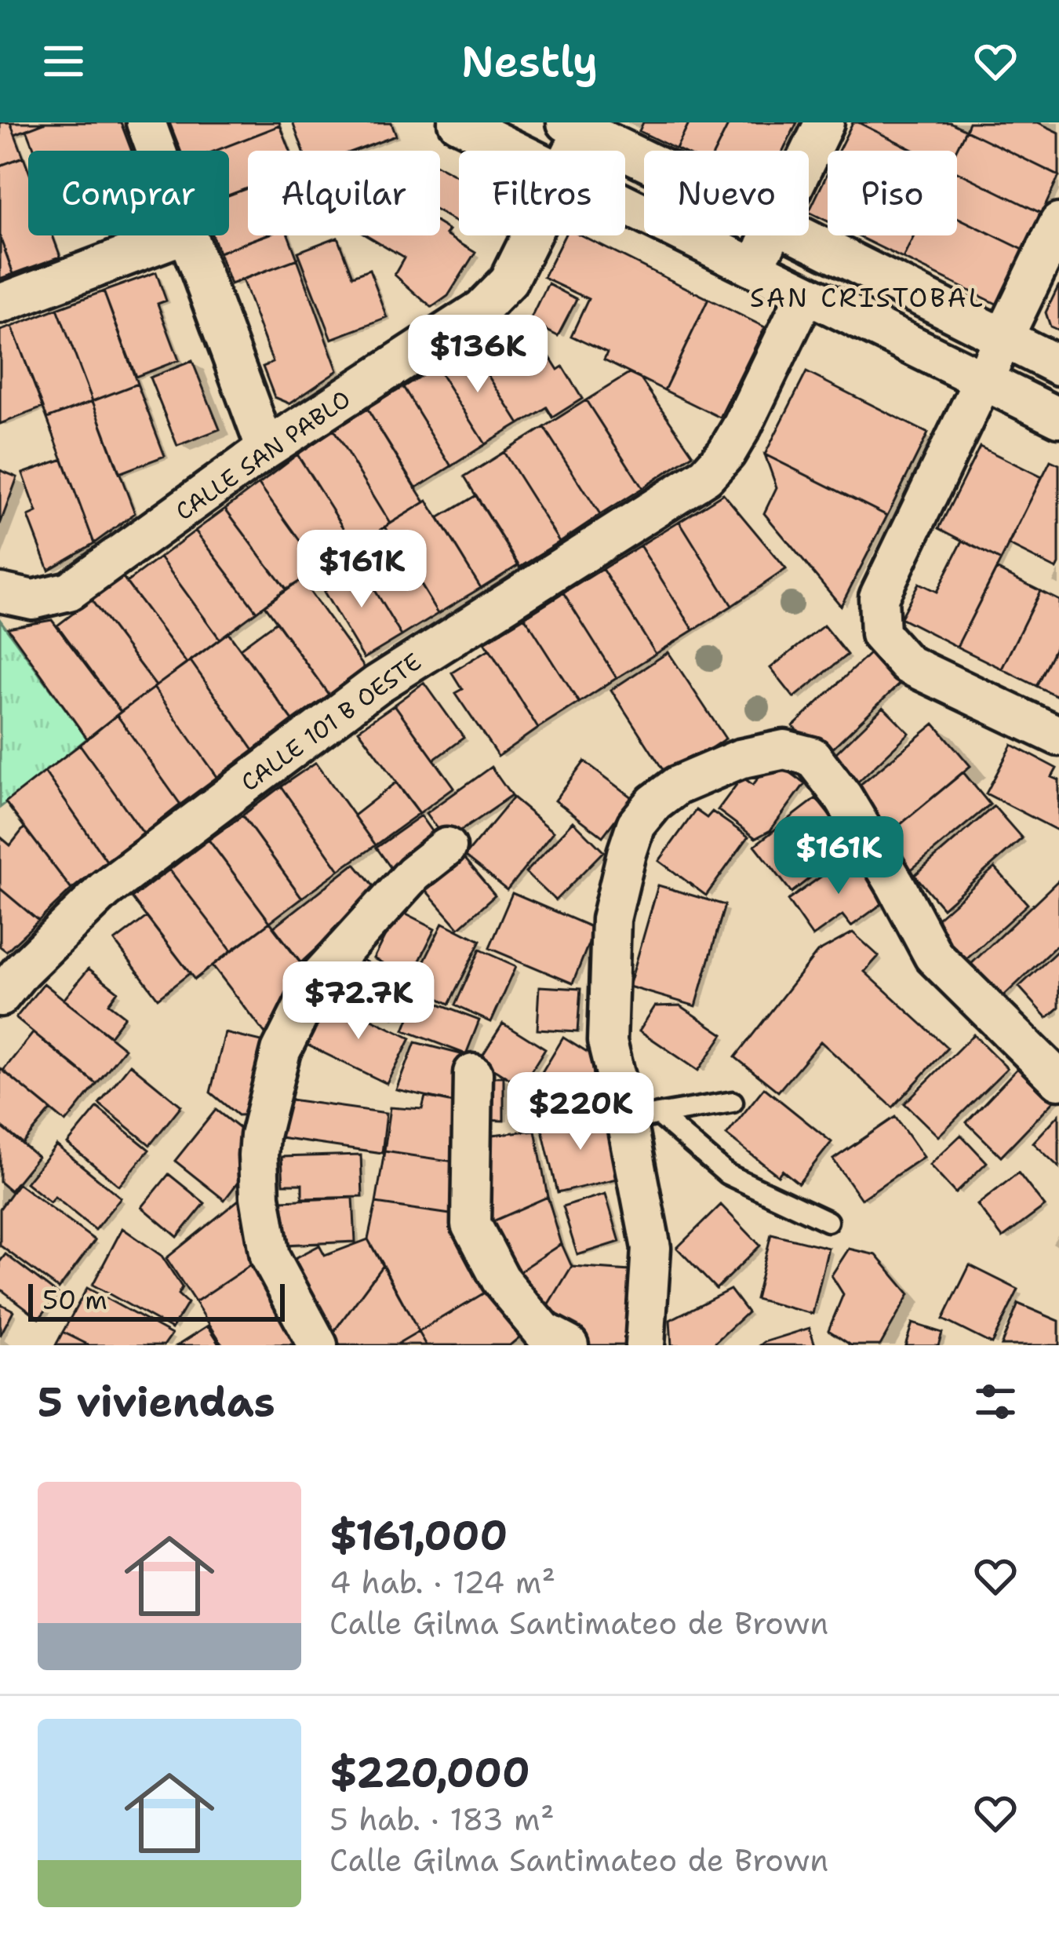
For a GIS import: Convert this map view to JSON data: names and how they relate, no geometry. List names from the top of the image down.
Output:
{
  "streets": {
    "street": ["CALLE SAN PABLO", "CALLE 101 B OESTE"]
  },
  "districts": ["SAN CRISTOBAL"],
  "scale_bar": "50 m",
  "page": {
    "header": "Nestly",
    "chip": [
      "Comprar",
      "Alquilar",
      "Filtros",
      "Nuevo",
      "Piso"
    ],
    "price": [
      "$136K",
      "$161K",
      "$161K",
      "$72.7K",
      "$220K"
    ],
    "scale": "50 m",
    "heading": "5 viviendas",
    "list": [
      {
        "name": "$161,000",
        "note": "4 hab. · 124 m² · Calle Gilma Santimateo de Brown"
      },
      {
        "name": "$220,000",
        "note": "5 hab. · 183 m² · Calle Gilma Santimateo de Brown"
      }
    ]
  }
}
